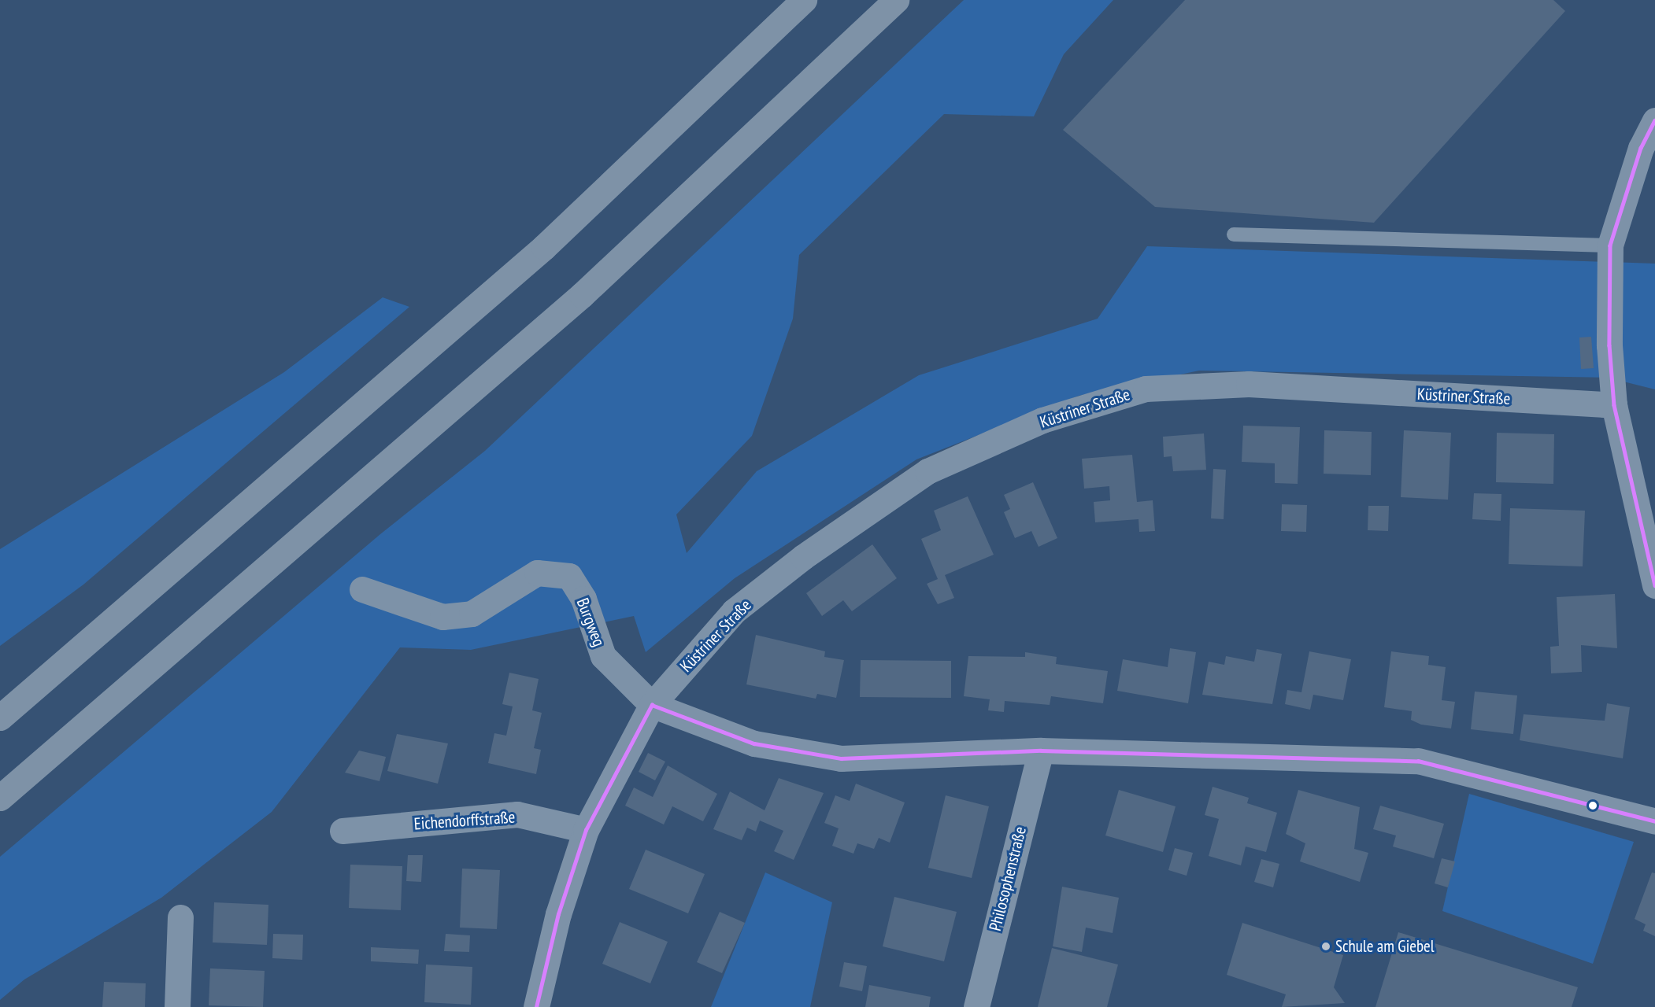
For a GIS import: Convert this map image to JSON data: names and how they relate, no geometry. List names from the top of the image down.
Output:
{
  "streets": {
    "street": [
      "Küstriner Straße",
      "Burgweg",
      "Eichendorffstraße",
      "Philosophenstraße"
    ]
  },
  "crossings": [
    ["Küstriner Straße", "Burgweg"],
    ["Burgweg", "Philosophenstraße"]
  ],
  "places": ["Schule am Giebel"]
}
